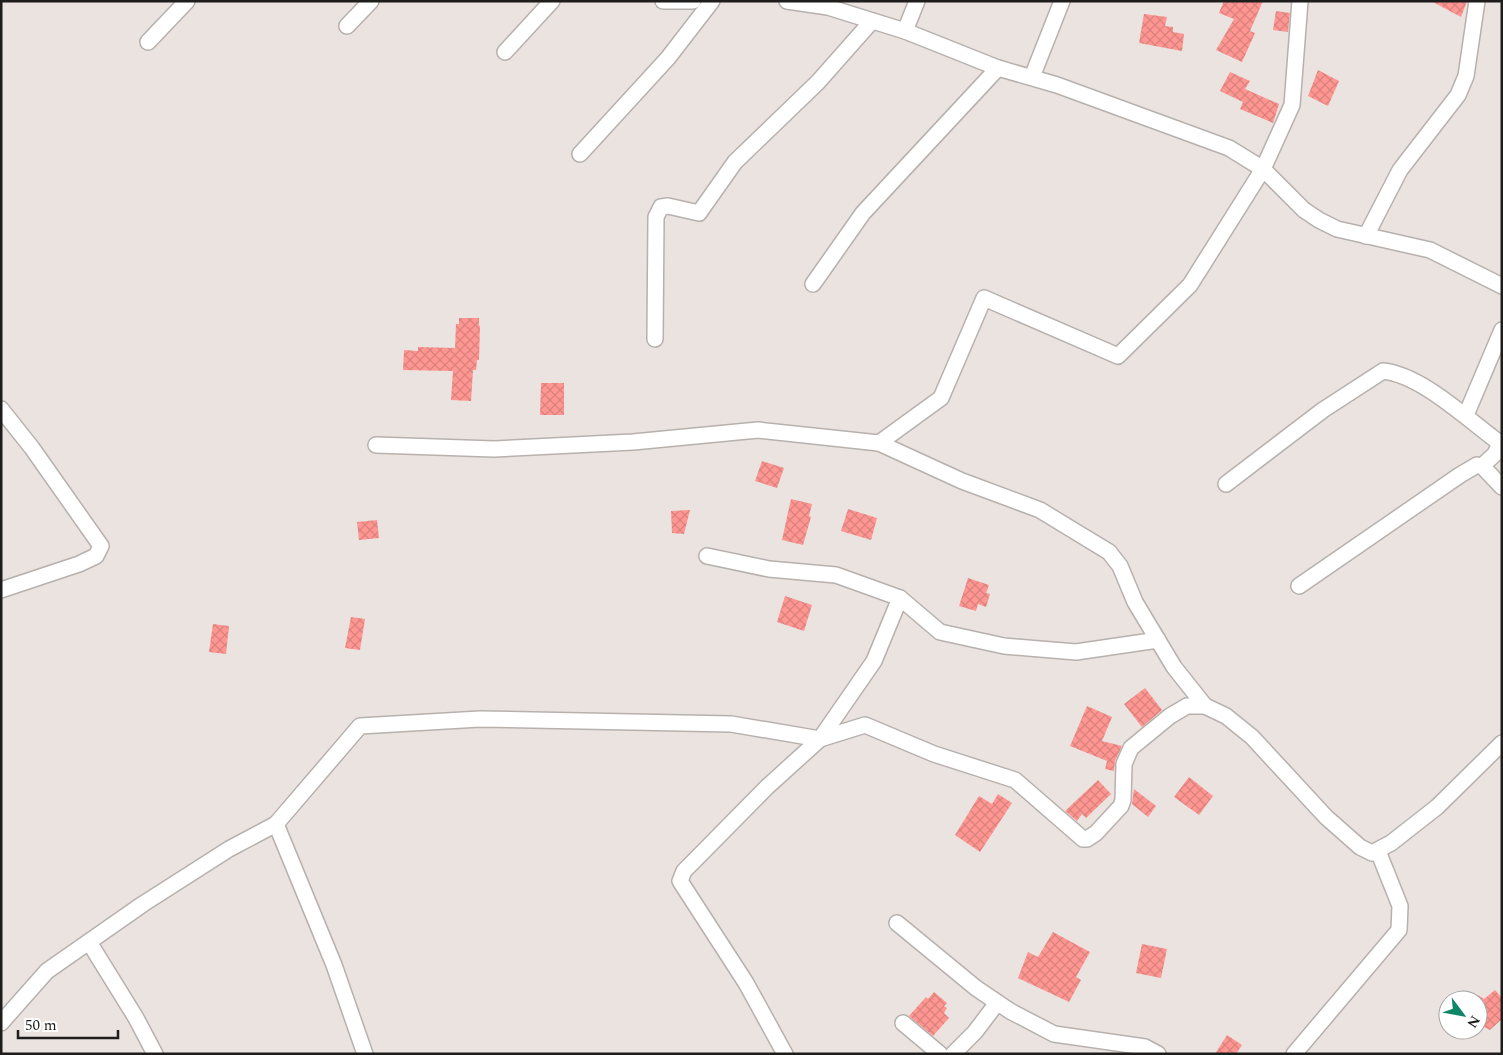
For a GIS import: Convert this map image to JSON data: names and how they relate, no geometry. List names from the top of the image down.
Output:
{
  "scale_bar": "50 m",
  "north": "bottom right"
}
